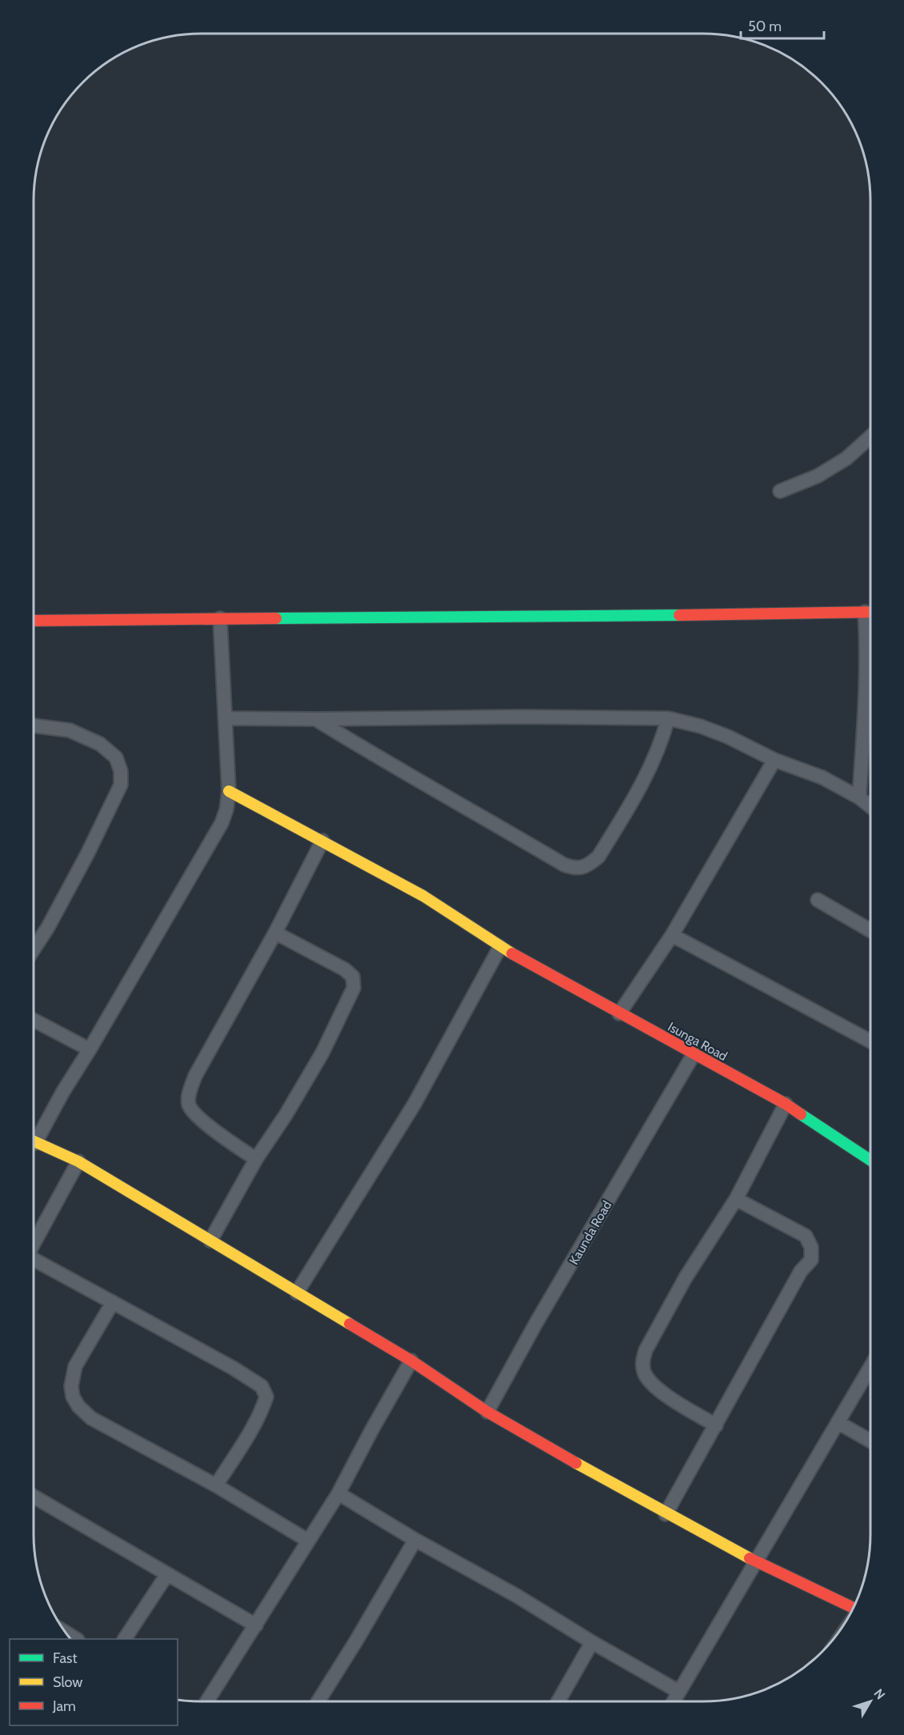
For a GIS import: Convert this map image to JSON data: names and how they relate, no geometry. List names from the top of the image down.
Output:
{
  "streets": {
    "street": ["Isunga Road", "Kaunda Road"]
  },
  "crossings": [
    ["Isunga Road", "Kaunda Road"]
  ],
  "legend": ["Fast", "Slow", "Jam"],
  "scale_bar": "50 m",
  "north": "top right"
}
